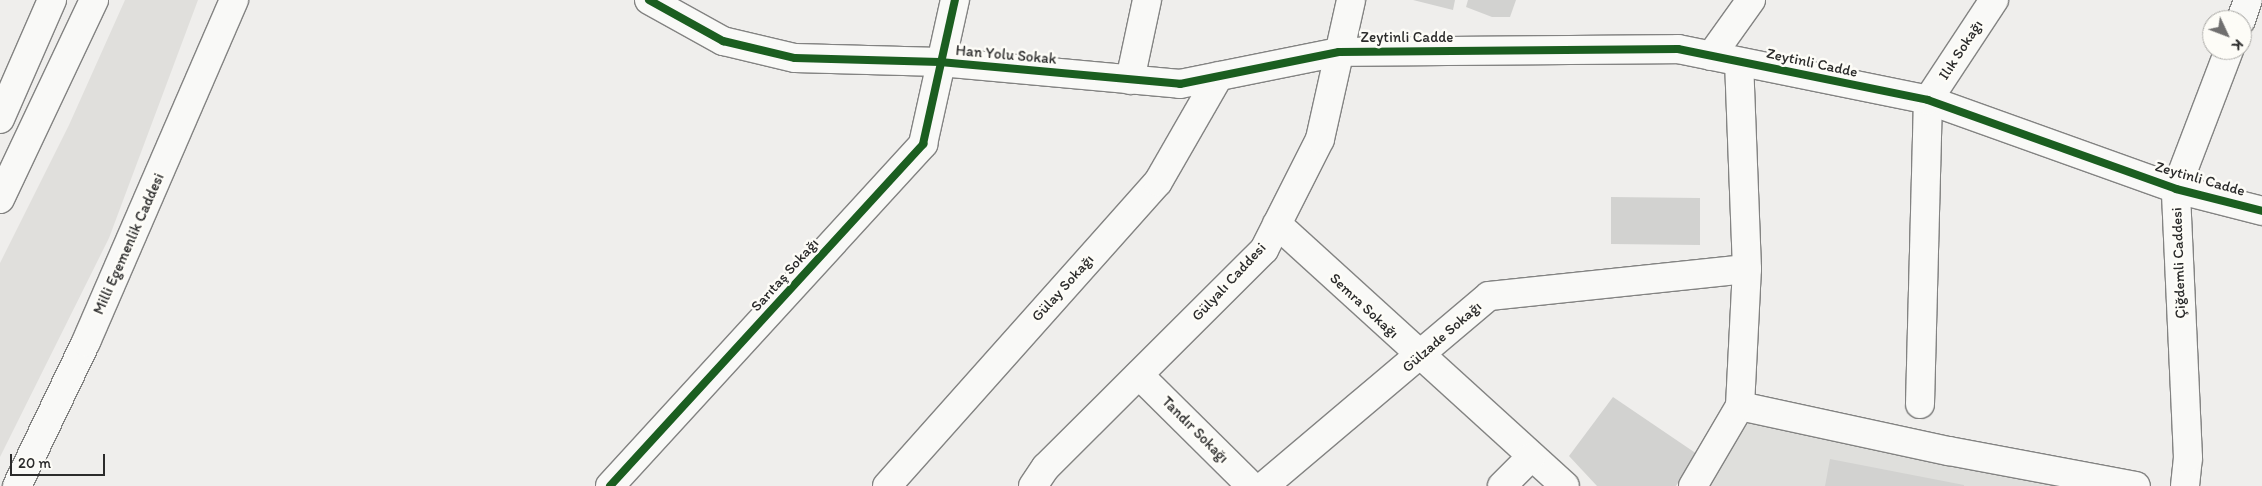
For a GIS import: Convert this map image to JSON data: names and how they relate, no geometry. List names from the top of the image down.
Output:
{
  "streets": {
    "main road": [
      "Zeytinli Cadde",
      "Ilık Sokağı",
      "Han Yolu Sokak",
      "Milli Egemenlik Caddesi",
      "Çiğdemli Caddesi",
      "Sarıtaş Sokağı",
      "Gülyalı Caddesi",
      "Gülay Sokağı",
      "Semra Sokağı",
      "Gülzade Sokağı",
      "Tandır Sokağı"
    ]
  },
  "crossings": [
    ["Zeytinli Cadde", "Ilık Sokağı"],
    ["Zeytinli Cadde", "Han Yolu Sokak"],
    ["Zeytinli Cadde", "Çiğdemli Caddesi"],
    ["Zeytinli Cadde", "Gülyalı Caddesi"],
    ["Han Yolu Sokak", "Sarıtaş Sokağı"],
    ["Han Yolu Sokak", "Gülyalı Caddesi"],
    ["Han Yolu Sokak", "Gülay Sokağı"],
    ["Gülyalı Caddesi", "Semra Sokağı"],
    ["Gülyalı Caddesi", "Tandır Sokağı"],
    ["Semra Sokağı", "Gülzade Sokağı"]
  ],
  "scale_bar": "20 m",
  "north": "bottom right"
}
